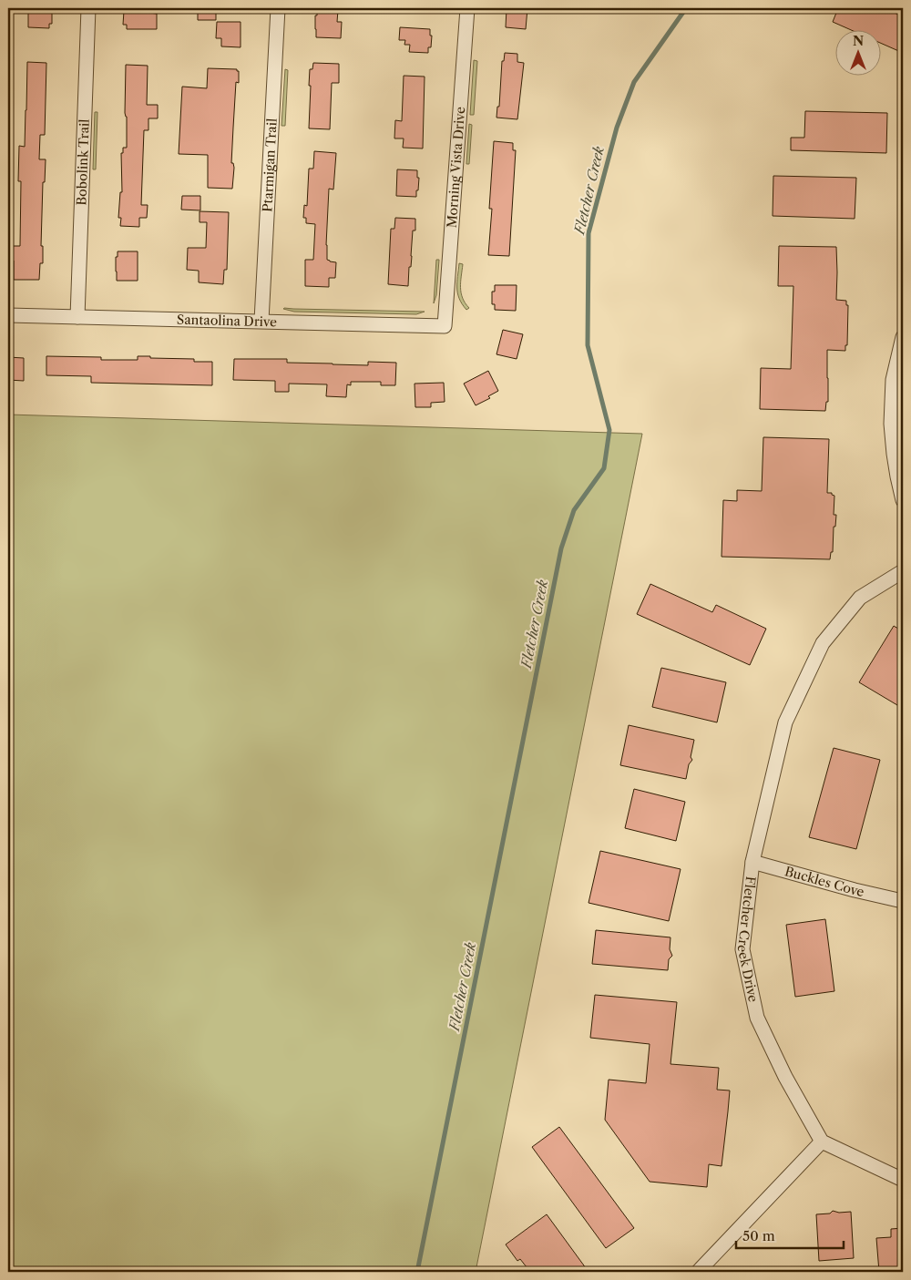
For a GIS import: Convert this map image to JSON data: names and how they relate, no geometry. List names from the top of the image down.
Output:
{
  "streets": {
    "street": [
      "Bobolink Trail",
      "Ptarmigan Trail",
      "Morning Vista Drive",
      "Santaolina Drive",
      "Buckles Cove",
      "Fletcher Creek Drive"
    ]
  },
  "crossings": [
    ["Bobolink Trail", "Santaolina Drive"],
    ["Ptarmigan Trail", "Santaolina Drive"],
    ["Morning Vista Drive", "Santaolina Drive"],
    ["Buckles Cove", "Fletcher Creek Drive"]
  ],
  "water": ["Fletcher Creek"],
  "scale_bar": "50 m",
  "north": "top"
}
